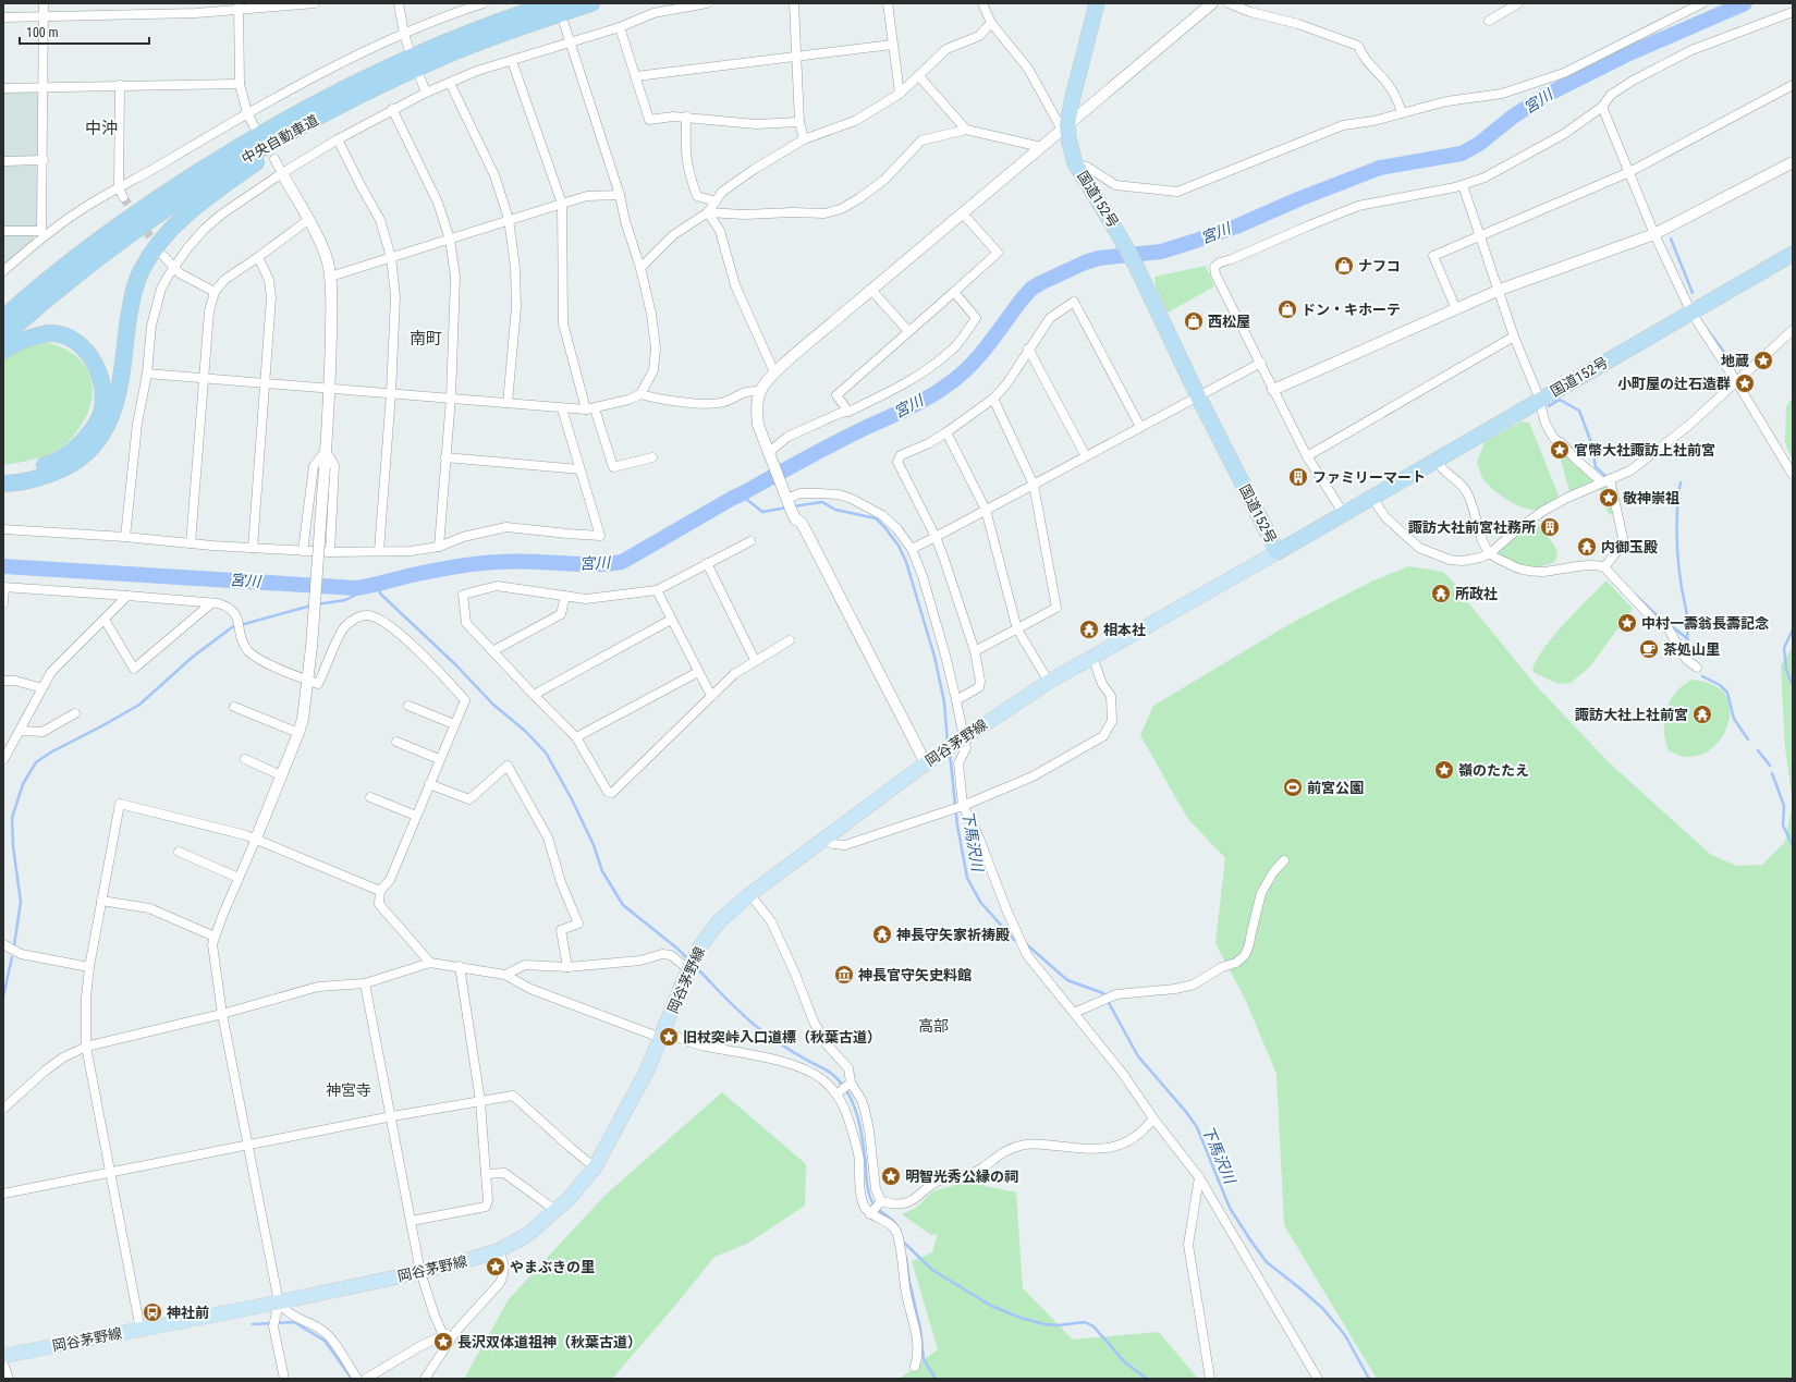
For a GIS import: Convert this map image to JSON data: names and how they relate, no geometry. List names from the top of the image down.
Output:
{
  "streets": {
    "highway": ["中央自動車道", "国道152号"],
    "main road": ["岡谷茅野線"]
  },
  "crossings": [
    ["国道152号", "岡谷茅野線"]
  ],
  "districts": [
    "中沖",
    "南町",
    "高部",
    "神宮寺"
  ],
  "water": ["宮川", "下馬沢川"],
  "places": {
    "shop": ["ナフコ", "ドン・キホーテ", "西松屋"],
    "place": [
      "地蔵",
      "小町屋の辻石造群",
      "官幣大社諏訪上社前宮",
      "敬神崇祖",
      "中村一壽翁長壽記念",
      "嶺のたたえ",
      "旧杖突峠入口道標（秋葉古道）",
      "明智光秀公縁の祠",
      "やまぶきの里",
      "長沢双体道祖神（秋葉古道）"
    ],
    "building": ["ファミリーマート", "諏訪大社前宮社務所"],
    "temple": [
      "内御玉殿",
      "所政社",
      "相本社",
      "諏訪大社上社前宮",
      "神長守矢家祈祷殿"
    ],
    "cafe": ["茶処山里"],
    "sports": ["前宮公園"],
    "museum": ["神長官守矢史料館"],
    "bus stop": ["神社前"]
  },
  "scale_bar": "100 m"
}
